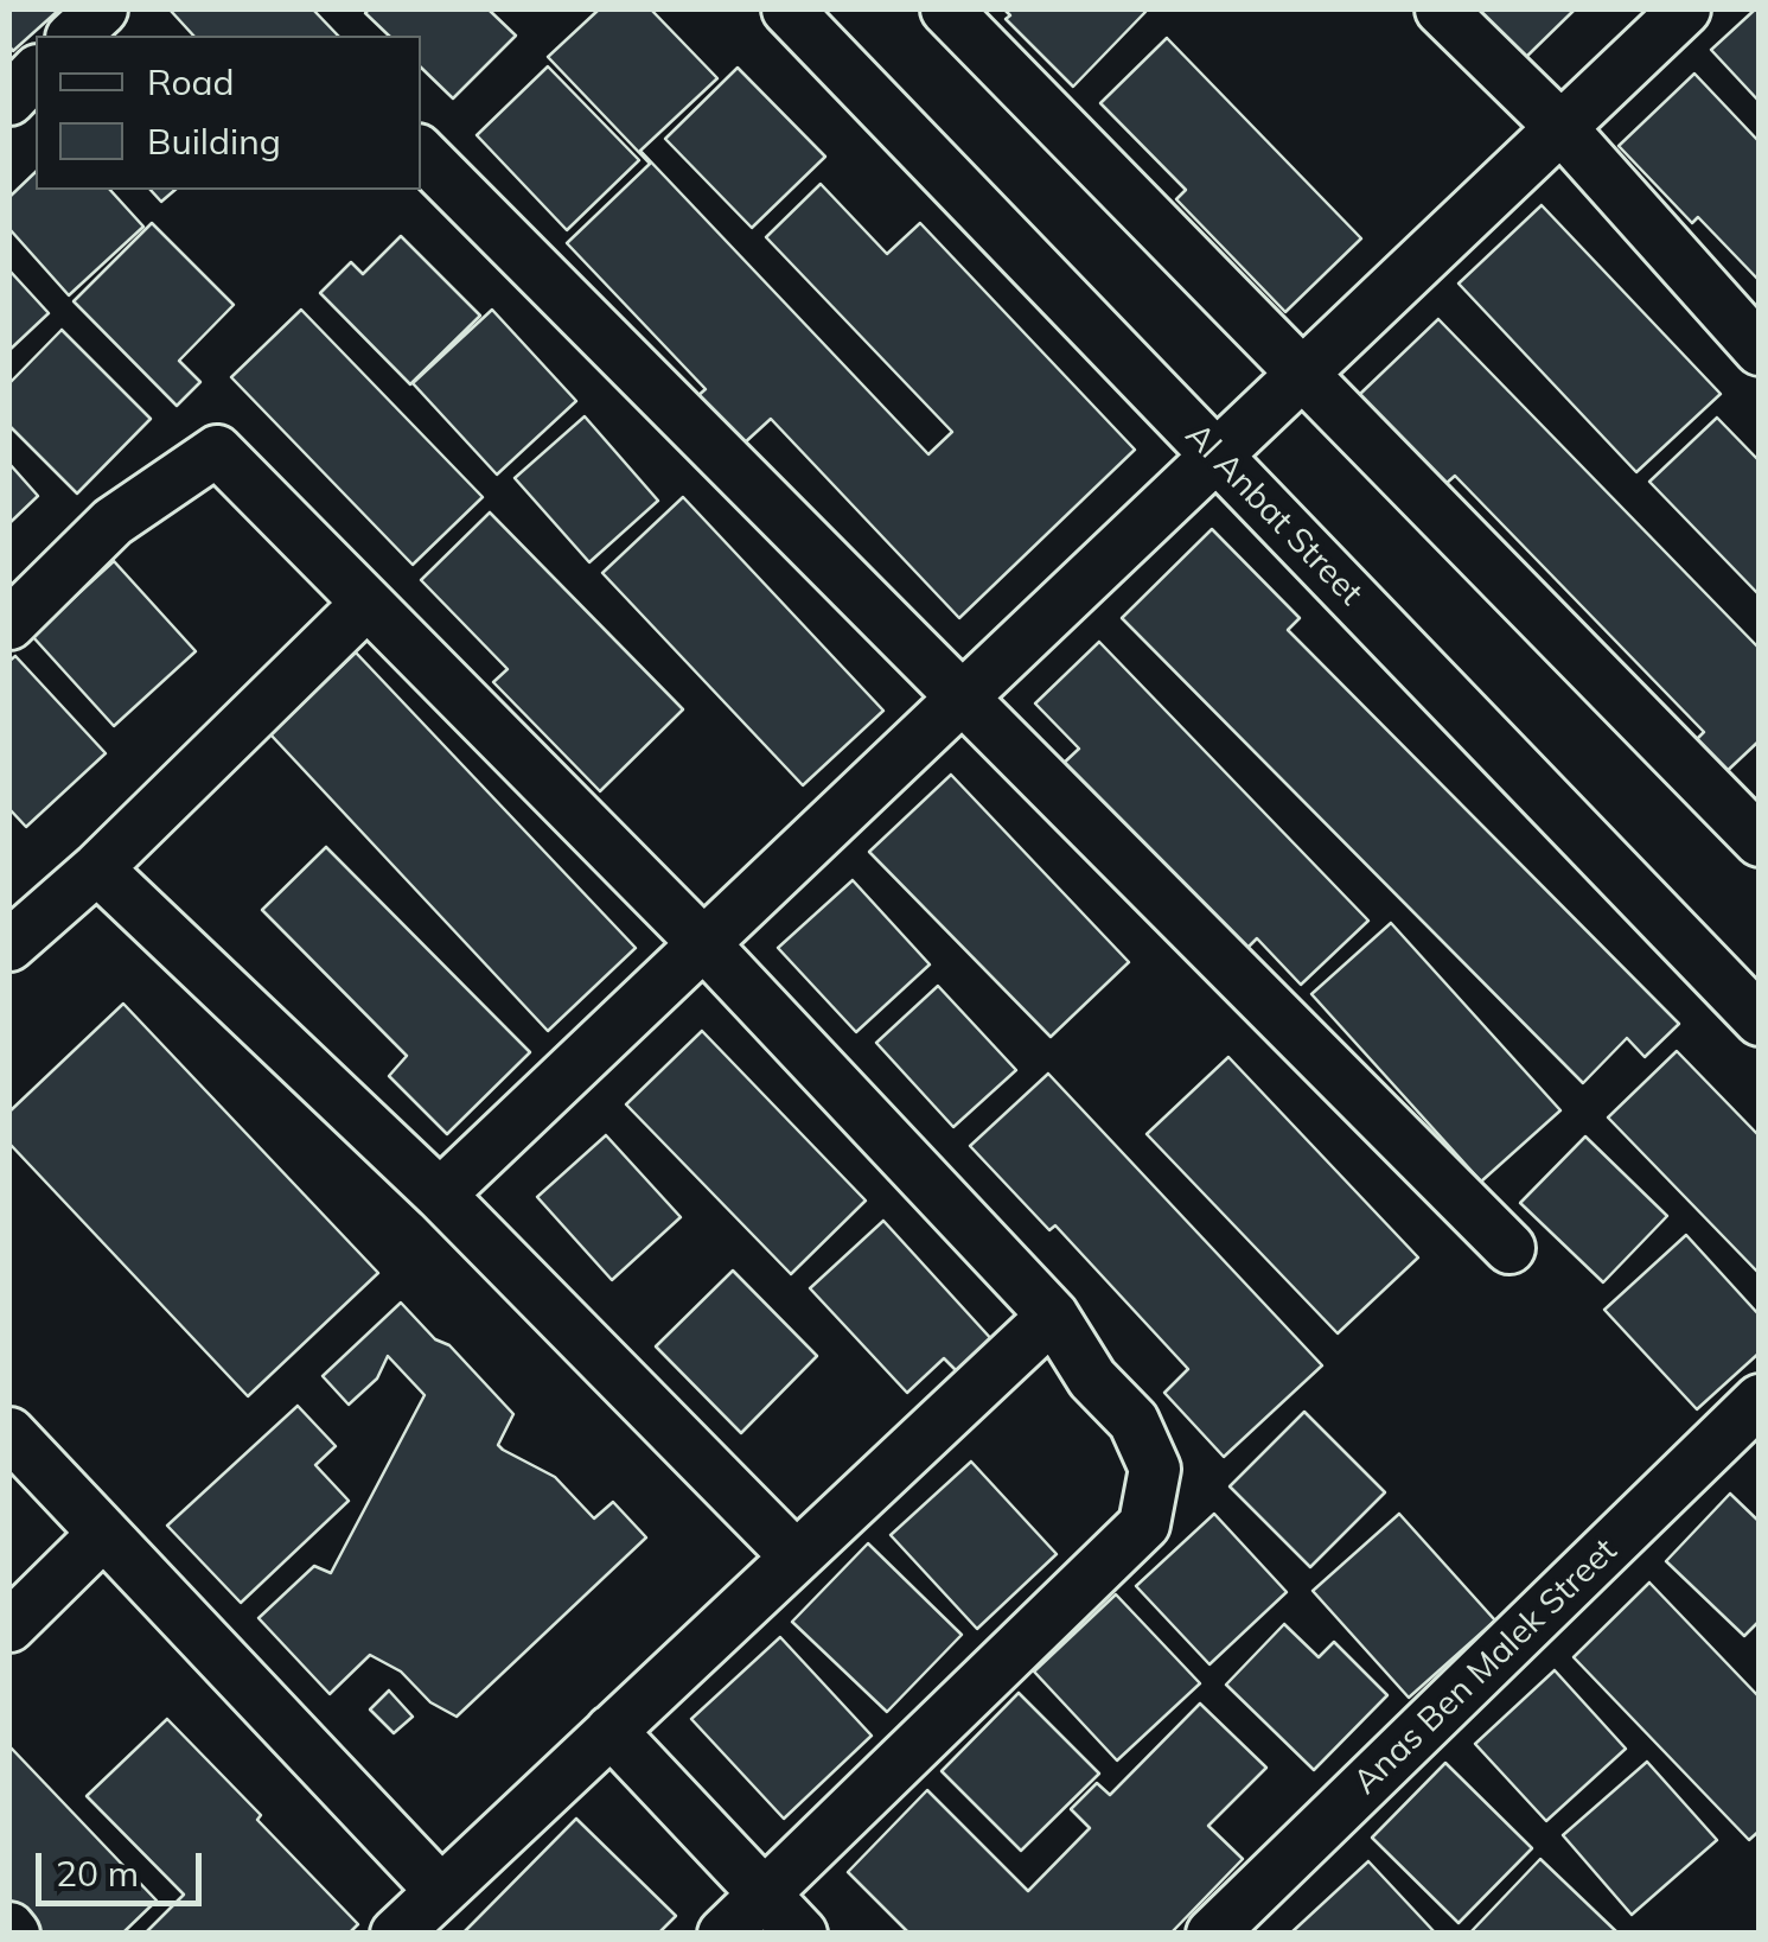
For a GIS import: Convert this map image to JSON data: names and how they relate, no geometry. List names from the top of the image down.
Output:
{
  "streets": {
    "street": ["Al Anbat Street", "Anas Ben Malek Street"]
  },
  "legend": ["Road", "Building"],
  "scale_bar": "20 m"
}
